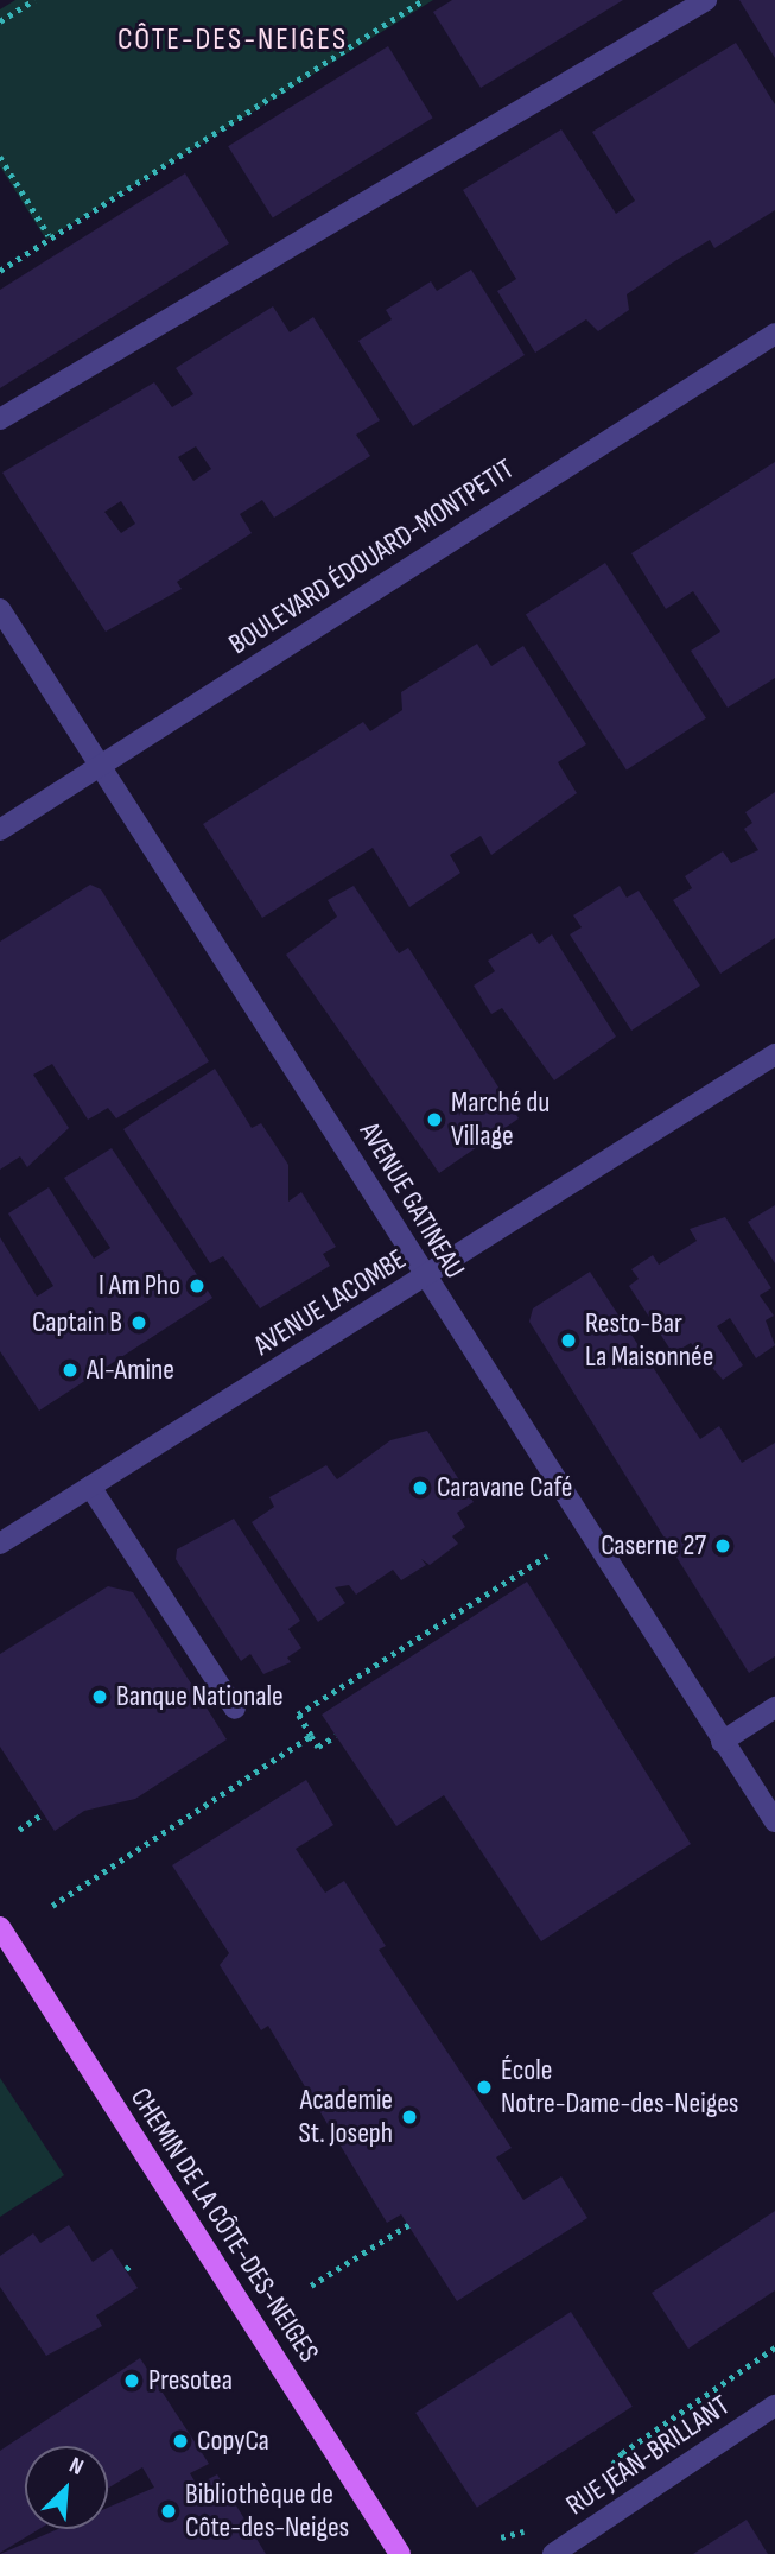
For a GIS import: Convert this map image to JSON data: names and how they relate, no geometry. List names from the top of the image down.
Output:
{
  "streets": {
    "main road": ["CHEMIN DE LA CÔTE-DES-NEIGES"],
    "street": [
      "BOULEVARD ÉDOUARD-MONTPETIT",
      "AVENUE GATINEAU",
      "AVENUE LACOMBE",
      "RUE JEAN-BRILLANT"
    ]
  },
  "crossings": [
    ["BOULEVARD ÉDOUARD-MONTPETIT", "AVENUE GATINEAU"],
    ["AVENUE GATINEAU", "AVENUE LACOMBE"]
  ],
  "districts": ["CÔTE-DES-NEIGES"],
  "places": [
    "Marché du Village",
    "I Am Pho",
    "Captain B",
    "Resto-Bar La Maisonnée",
    "Al-Amine",
    "Caravane Café",
    "Caserne 27",
    "Banque Nationale",
    "École Notre-Dame-des-Neiges",
    "Academie St. Joseph",
    "Presotea",
    "CopyCa",
    "Bibliothèque de Côte-des-Neiges"
  ],
  "north": "top right"
}
